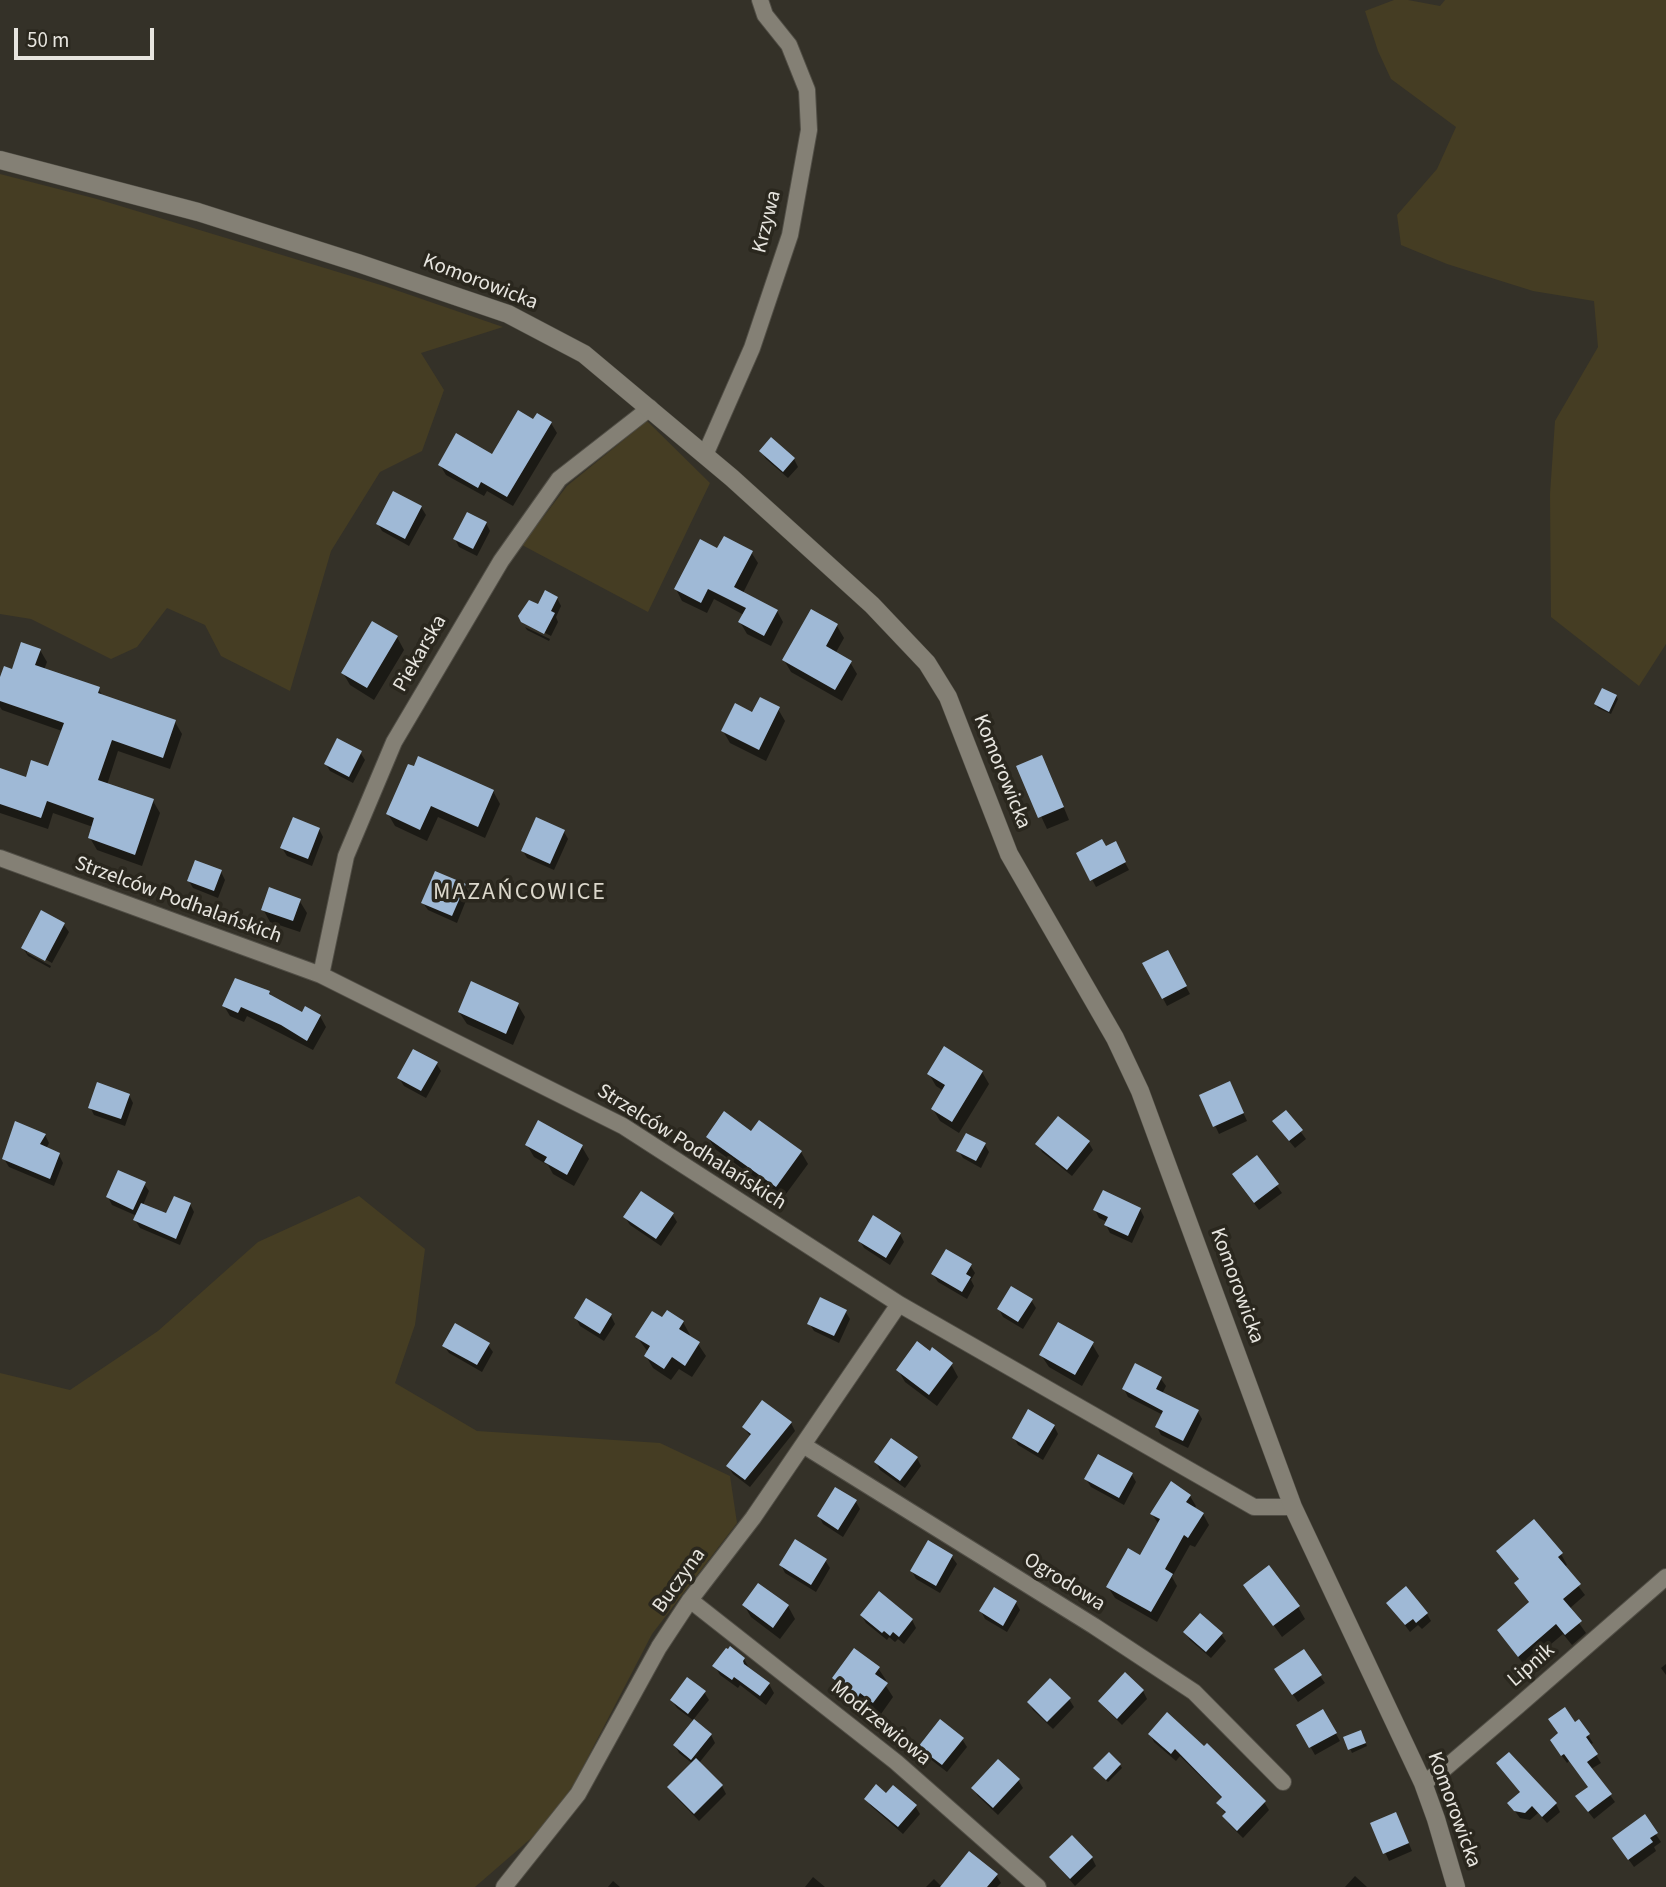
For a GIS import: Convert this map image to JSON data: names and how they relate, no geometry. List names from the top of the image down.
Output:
{
  "streets": {
    "street": [
      "Krzywa",
      "Komorowicka",
      "Piekarska",
      "Strzelców Podhalańskich",
      "Buczyna",
      "Ogrodowa",
      "Lipnik",
      "Modrzewiowa"
    ]
  },
  "crossings": [
    ["Krzywa", "Komorowicka"],
    ["Komorowicka", "Piekarska"],
    ["Komorowicka", "Strzelców Podhalańskich"],
    ["Komorowicka", "Lipnik"],
    ["Piekarska", "Strzelców Podhalańskich"],
    ["Strzelców Podhalańskich", "Buczyna"],
    ["Buczyna", "Ogrodowa"],
    ["Buczyna", "Modrzewiowa"]
  ],
  "districts": ["MAZAŃCOWICE"],
  "scale_bar": "50 m"
}
